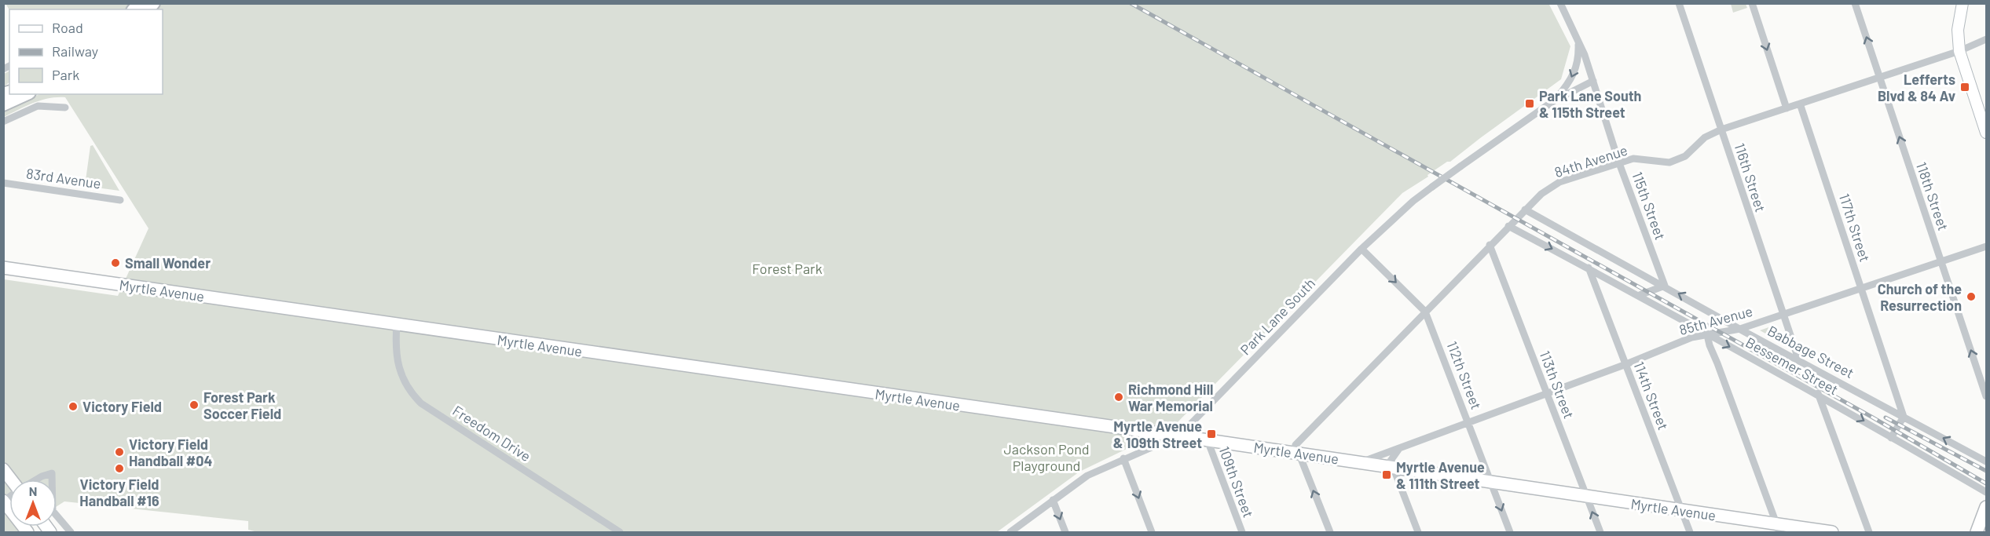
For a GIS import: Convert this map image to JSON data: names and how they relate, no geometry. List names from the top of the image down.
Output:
{
  "streets": {
    "main road": ["Myrtle Avenue"],
    "street": [
      "84th Avenue",
      "116th Street",
      "83rd Avenue",
      "118th Street",
      "115th Street",
      "117th Street",
      "Park Lane South",
      "85th Avenue",
      "Babbage Street",
      "Bessemer Street",
      "112th Street",
      "113th Street",
      "114th Street",
      "Freedom Drive",
      "109th Street"
    ]
  },
  "crossings": [
    ["84th Avenue", "116th Street"],
    ["84th Avenue", "118th Street"],
    ["84th Avenue", "115th Street"],
    ["84th Avenue", "117th Street"],
    ["84th Avenue", "Myrtle Avenue"],
    ["84th Avenue", "Babbage Street"],
    ["84th Avenue", "Bessemer Street"],
    ["84th Avenue", "112th Street"],
    ["84th Avenue", "113th Street"],
    ["116th Street", "85th Avenue"],
    ["116th Street", "Babbage Street"],
    ["118th Street", "85th Avenue"],
    ["115th Street", "Park Lane South"],
    ["115th Street", "Babbage Street"],
    ["117th Street", "85th Avenue"],
    ["117th Street", "Babbage Street"],
    ["Myrtle Avenue", "Park Lane South"],
    ["Myrtle Avenue", "85th Avenue"],
    ["Myrtle Avenue", "112th Street"],
    ["Myrtle Avenue", "113th Street"],
    ["Myrtle Avenue", "114th Street"],
    ["Myrtle Avenue", "Freedom Drive"],
    ["Myrtle Avenue", "109th Street"],
    ["Park Lane South", "112th Street"],
    ["85th Avenue", "Babbage Street"],
    ["85th Avenue", "Bessemer Street"],
    ["85th Avenue", "112th Street"],
    ["85th Avenue", "113th Street"],
    ["85th Avenue", "114th Street"],
    ["Bessemer Street", "114th Street"]
  ],
  "one_way": ["118th Street", "Bessemer Street", "112th Street"],
  "parks": ["Forest Park", "Jackson Pond Playground"],
  "places": {
    "transit": [
      "Lefferts Blvd & 84 Av",
      "Park Lane South & 115th Street",
      "Myrtle Avenue & 109th Street",
      "Myrtle Avenue & 111th Street"
    ],
    "other": [
      "Small Wonder",
      "Church of the Resurrection",
      "Richmond Hill War Memorial",
      "Forest Park Soccer Field",
      "Victory Field",
      "Victory Field Handball #04",
      "Victory Field Handball #16"
    ]
  },
  "legend": ["Road", "Railway", "Park"],
  "north": "top"
}
